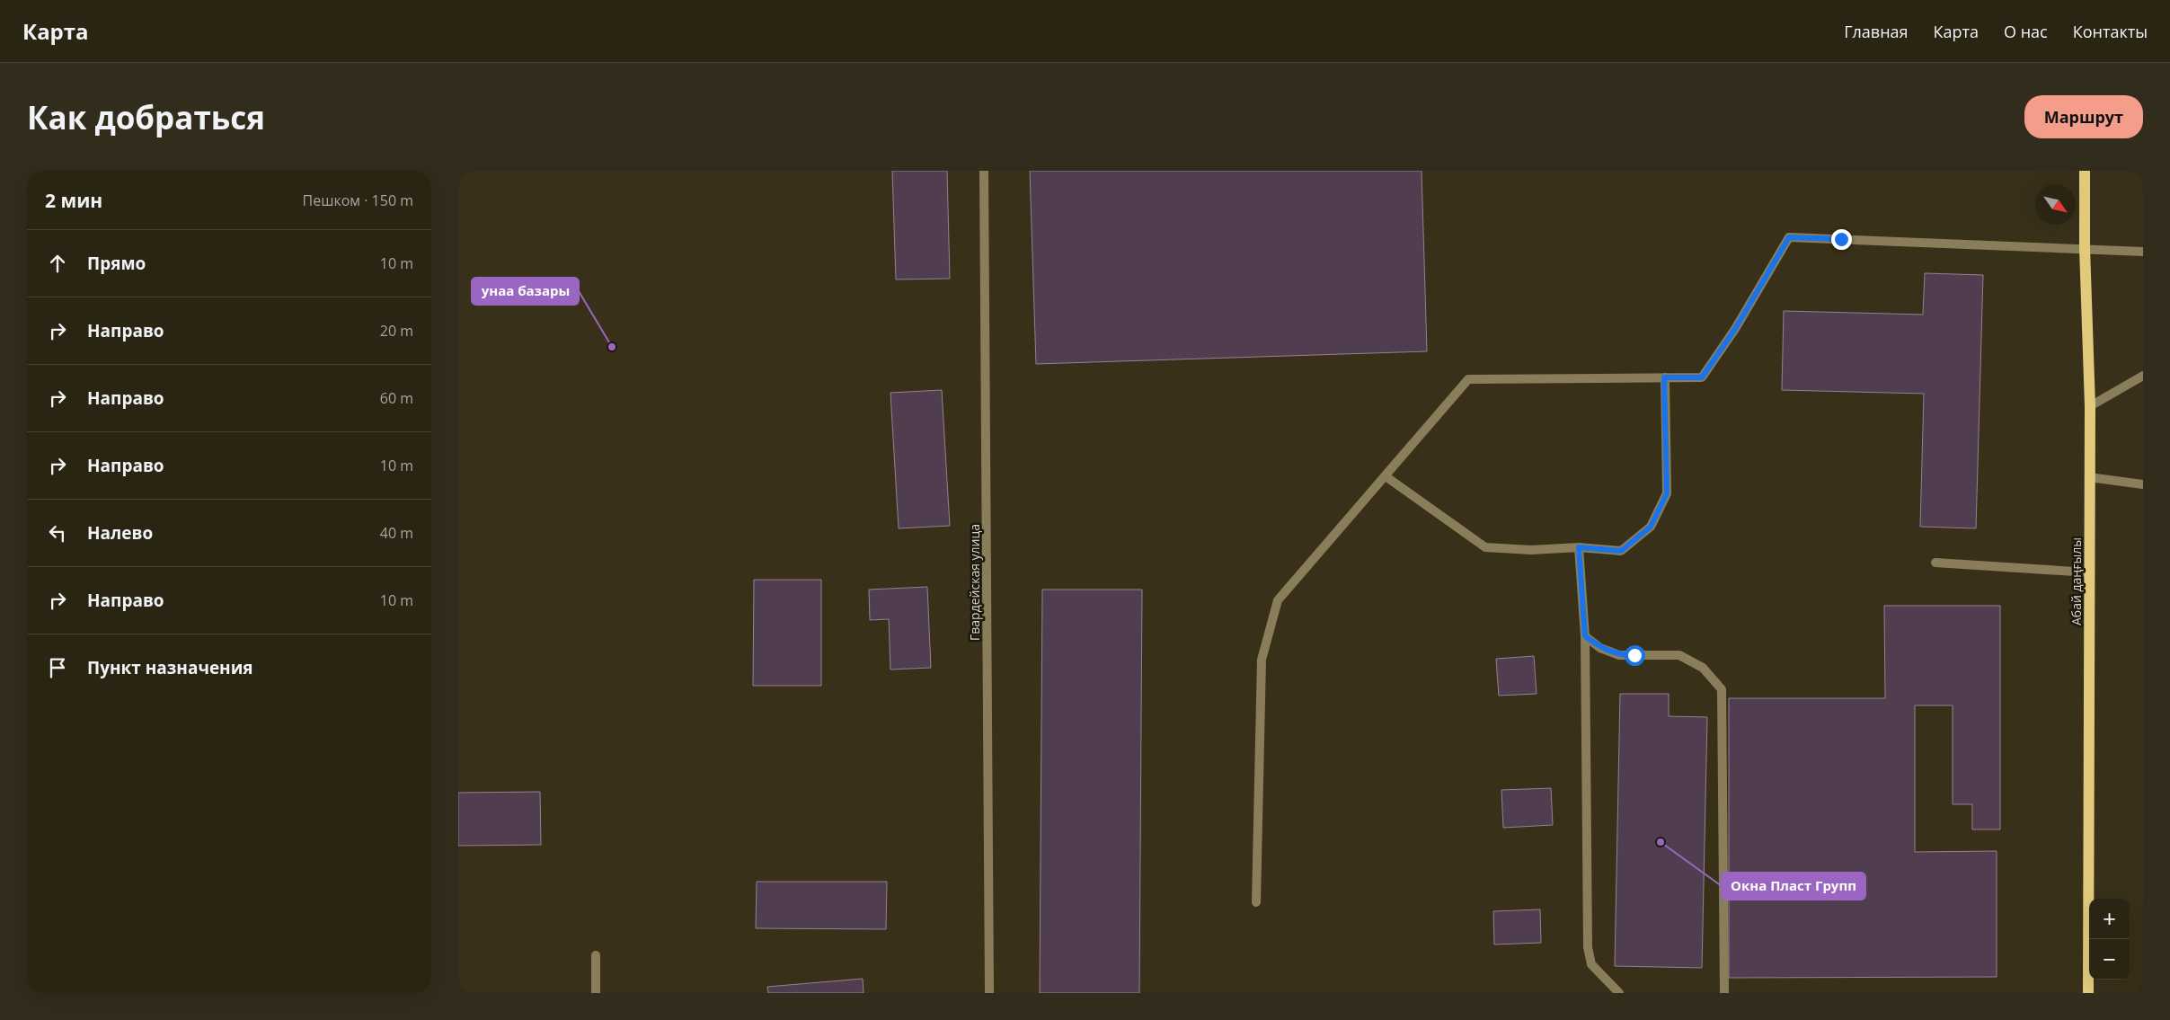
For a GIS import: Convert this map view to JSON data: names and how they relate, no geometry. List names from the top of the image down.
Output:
{
  "streets": {
    "main road": ["Абай даңғылы"],
    "street": ["Гвардейская улица"]
  },
  "places": ["унаа базары", "Окна Пласт Групп"],
  "north": "bottom right",
  "page": {
    "header": "Карта",
    "nav": [
      "Главная",
      "Карта",
      "О нас",
      "Контакты"
    ],
    "buttons": "Маршрут",
    "title": "Как добраться",
    "heading": ["2 мин", "Пешком · 150 m"],
    "list": [
      ["Прямо", "10 m"],
      ["Направо", "20 m"],
      ["Направо", "60 m"],
      ["Направо", "10 m"],
      ["Налево", "40 m"],
      ["Направо", "10 m"],
      "Пункт назначения"
    ],
    "map_buttons": ["+", "−"]
  }
}
